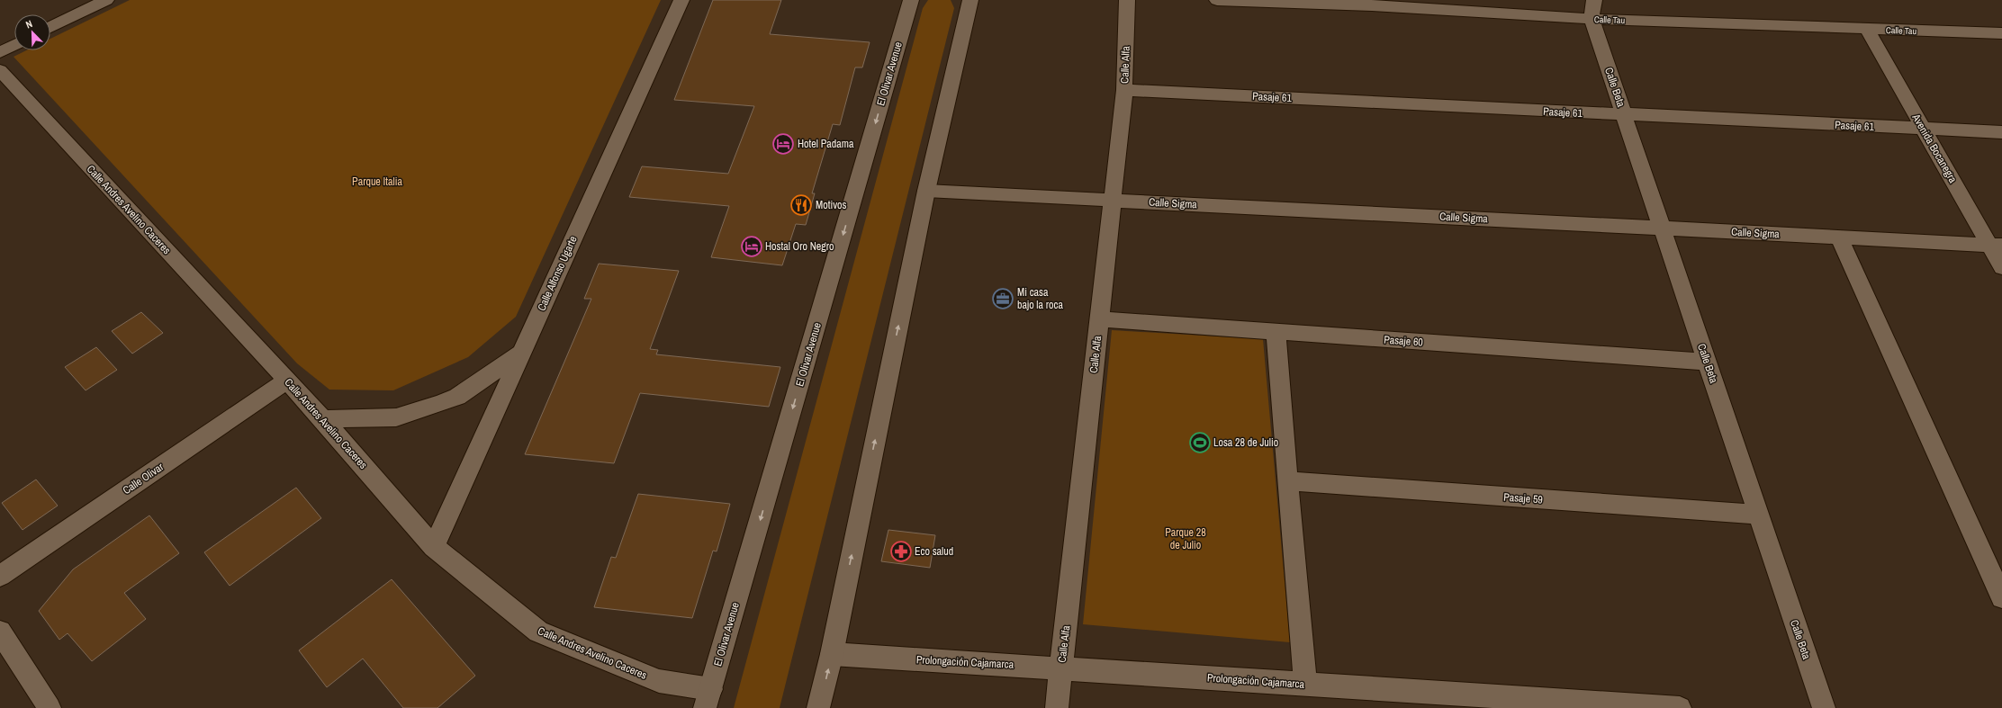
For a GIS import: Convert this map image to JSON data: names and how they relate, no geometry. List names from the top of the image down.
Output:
{
  "streets": {
    "street": [
      "Calle Tau",
      "Calle Alfa",
      "El Olivar Avenue",
      "Calle Beta",
      "Pasaje 61",
      "Avenida Bocanegra",
      "Calle Sigma",
      "Calle Andres Avelino Caceres",
      "Calle Alfonso Ugarte",
      "Pasaje 60",
      "Calle Olivar",
      "Pasaje 59",
      "Prolongación Cajamarca"
    ]
  },
  "crossings": [
    ["Calle Tau", "Calle Beta"],
    ["Calle Tau", "Avenida Bocanegra"],
    ["Calle Alfa", "Pasaje 61"],
    ["Calle Alfa", "Calle Sigma"],
    ["Calle Alfa", "Pasaje 60"],
    ["Calle Alfa", "Prolongación Cajamarca"],
    ["El Olivar Avenue", "Calle Andres Avelino Caceres"],
    ["Calle Beta", "Pasaje 61"],
    ["Calle Beta", "Calle Sigma"],
    ["Calle Beta", "Pasaje 60"],
    ["Calle Beta", "Pasaje 59"],
    ["Pasaje 61", "Avenida Bocanegra"],
    ["Avenida Bocanegra", "Calle Sigma"],
    ["Calle Andres Avelino Caceres", "Calle Alfonso Ugarte"],
    ["Calle Andres Avelino Caceres", "Calle Olivar"]
  ],
  "parks": ["Parque Italia", "Parque 28 de Julio"],
  "places": {
    "hotel": ["Hotel Padama", "Hostal Oro Negro"],
    "restaurant": ["Motivos"],
    "office": ["Mi casa bajo la roca"],
    "sports": ["Losa 28 de Julio"],
    "pharmacy": ["Eco salud"]
  },
  "north": "top left"
}
